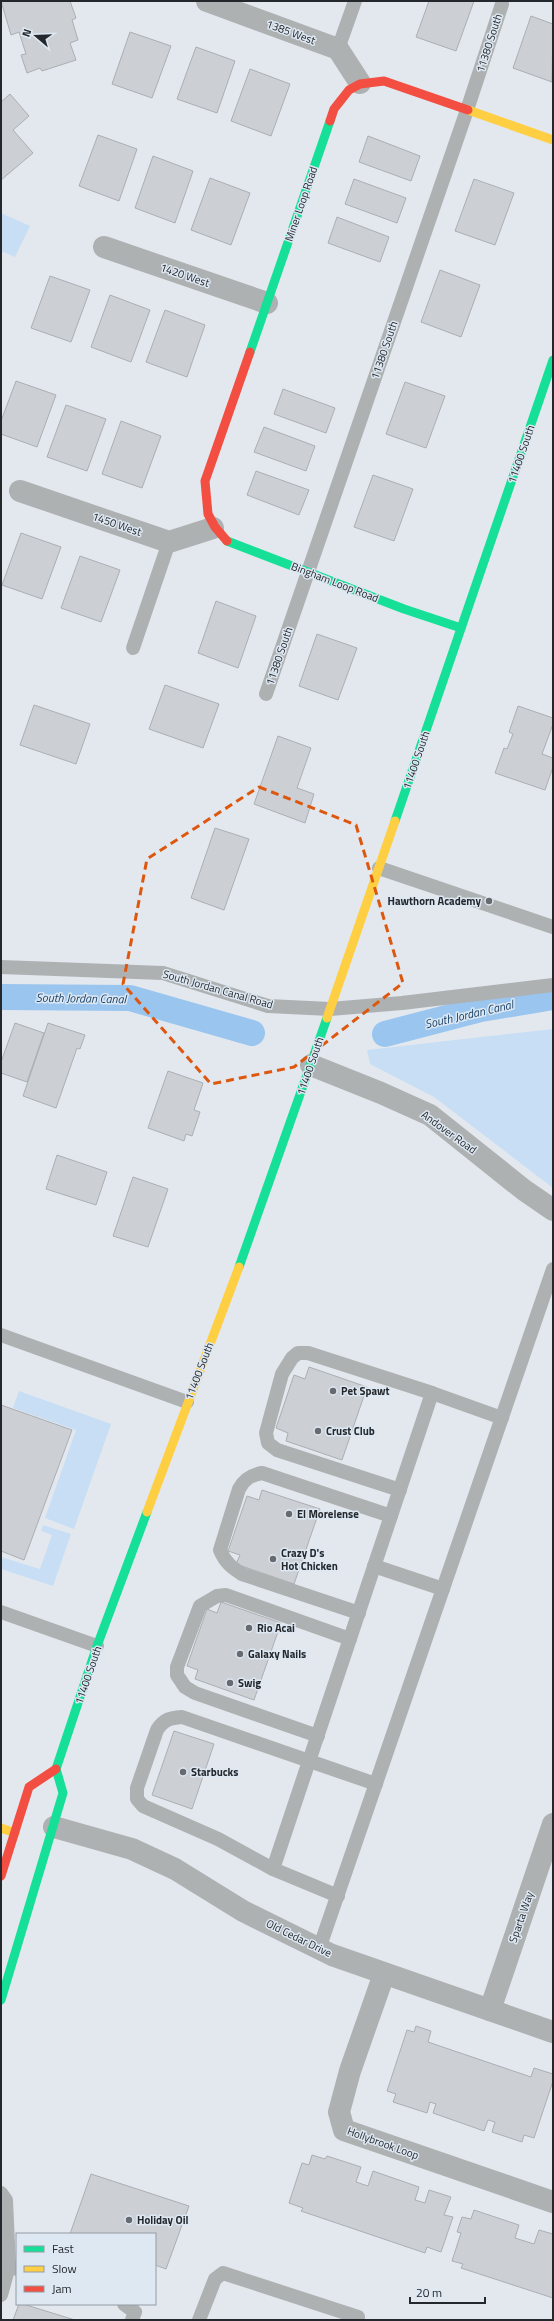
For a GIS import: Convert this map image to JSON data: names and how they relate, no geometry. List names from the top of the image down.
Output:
{
  "streets": {
    "main road": ["Miner Loop Road", "11400 South", "Bingham Loop Road"],
    "street": [
      "1385 West",
      "1420 West",
      "1450 West",
      "Andover Road",
      "Sparta Way",
      "Old Cedar Drive",
      "Hollybrook Loop"
    ],
    "lane": ["11380 South", "South Jordan Canal Road"]
  },
  "crossings": [
    ["11380 South", "Bingham Loop Road"],
    ["Miner Loop Road", "1420 West"],
    ["Miner Loop Road", "Bingham Loop Road"],
    ["11400 South", "Bingham Loop Road"],
    ["11400 South", "South Jordan Canal Road"],
    ["11400 South", "Andover Road"],
    ["Sparta Way", "Old Cedar Drive"],
    ["Old Cedar Drive", "Hollybrook Loop"]
  ],
  "water": ["South Jordan Canal"],
  "places": [
    "Hawthorn Academy",
    "Pet Spawt",
    "Crust Club",
    "El Morelense",
    "Crazy D's Hot Chicken",
    "Rio Acai",
    "Galaxy Nails",
    "Swig",
    "Starbucks",
    "Holiday Oil"
  ],
  "legend": ["Fast", "Slow", "Jam"],
  "scale_bar": "20 m",
  "north": "left"
}
